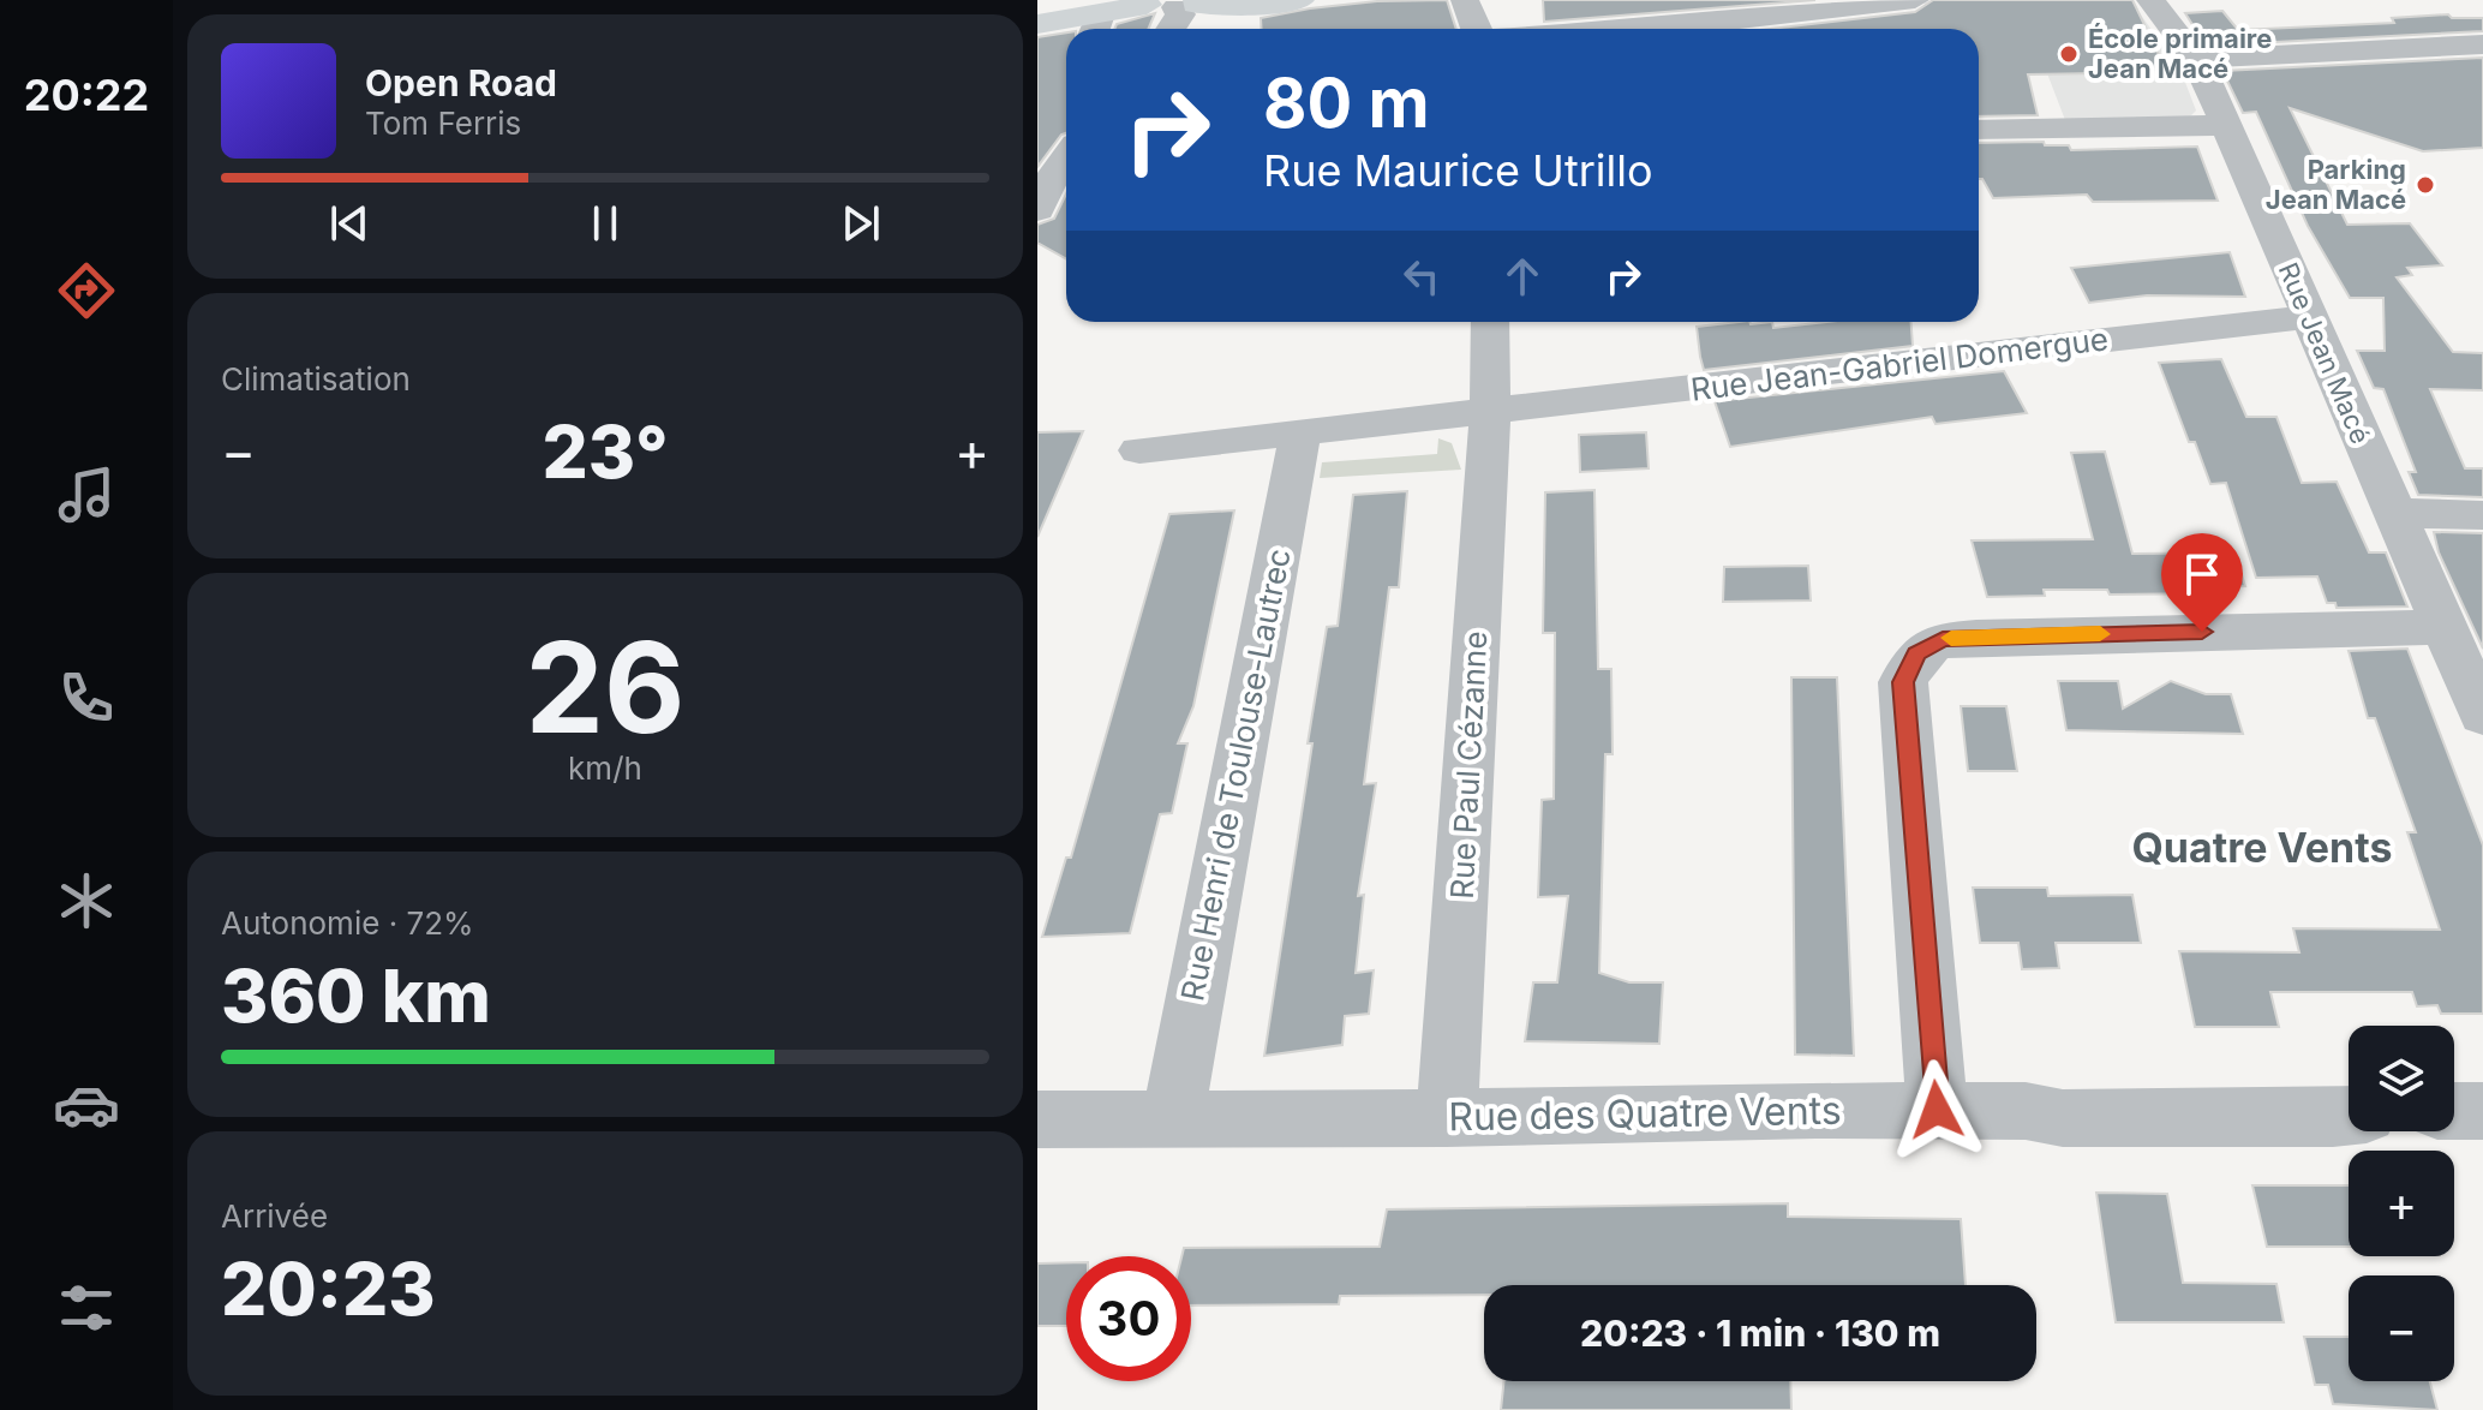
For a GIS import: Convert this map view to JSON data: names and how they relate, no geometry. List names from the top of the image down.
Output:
{
  "streets": {
    "street": [
      "Rue Jean Macé",
      "Rue Jean-Gabriel Domergue",
      "Rue Paul Cézanne",
      "Rue Henri de Toulouse-Lautrec",
      "Rue des Quatre Vents"
    ]
  },
  "crossings": [
    ["Rue Jean Macé", "Rue Jean-Gabriel Domergue"],
    ["Rue Jean-Gabriel Domergue", "Rue Paul Cézanne"],
    ["Rue Jean-Gabriel Domergue", "Rue Henri de Toulouse-Lautrec"],
    ["Rue Paul Cézanne", "Rue des Quatre Vents"],
    ["Rue Henri de Toulouse-Lautrec", "Rue des Quatre Vents"]
  ],
  "districts": ["Quatre Vents"],
  "places": ["École primaire Jean Macé", "Parking Jean Macé"],
  "page": {
    "tabs": "20:22",
    "turn": ["80 m", "Rue Maurice Utrillo"],
    "song": ["Open Road", "Tom Ferris"],
    "tile": [
      "Climatisation",
      ["26", "km/h"],
      ["Autonomie · 72%", "360 km"],
      ["Arrivée", "20:23"]
    ],
    "heat": ["−", "23°", "+"],
    "map_buttons": ["+", "−"],
    "limit": "30",
    "trip": "20:23 · 1 min · 130 m"
  }
}
